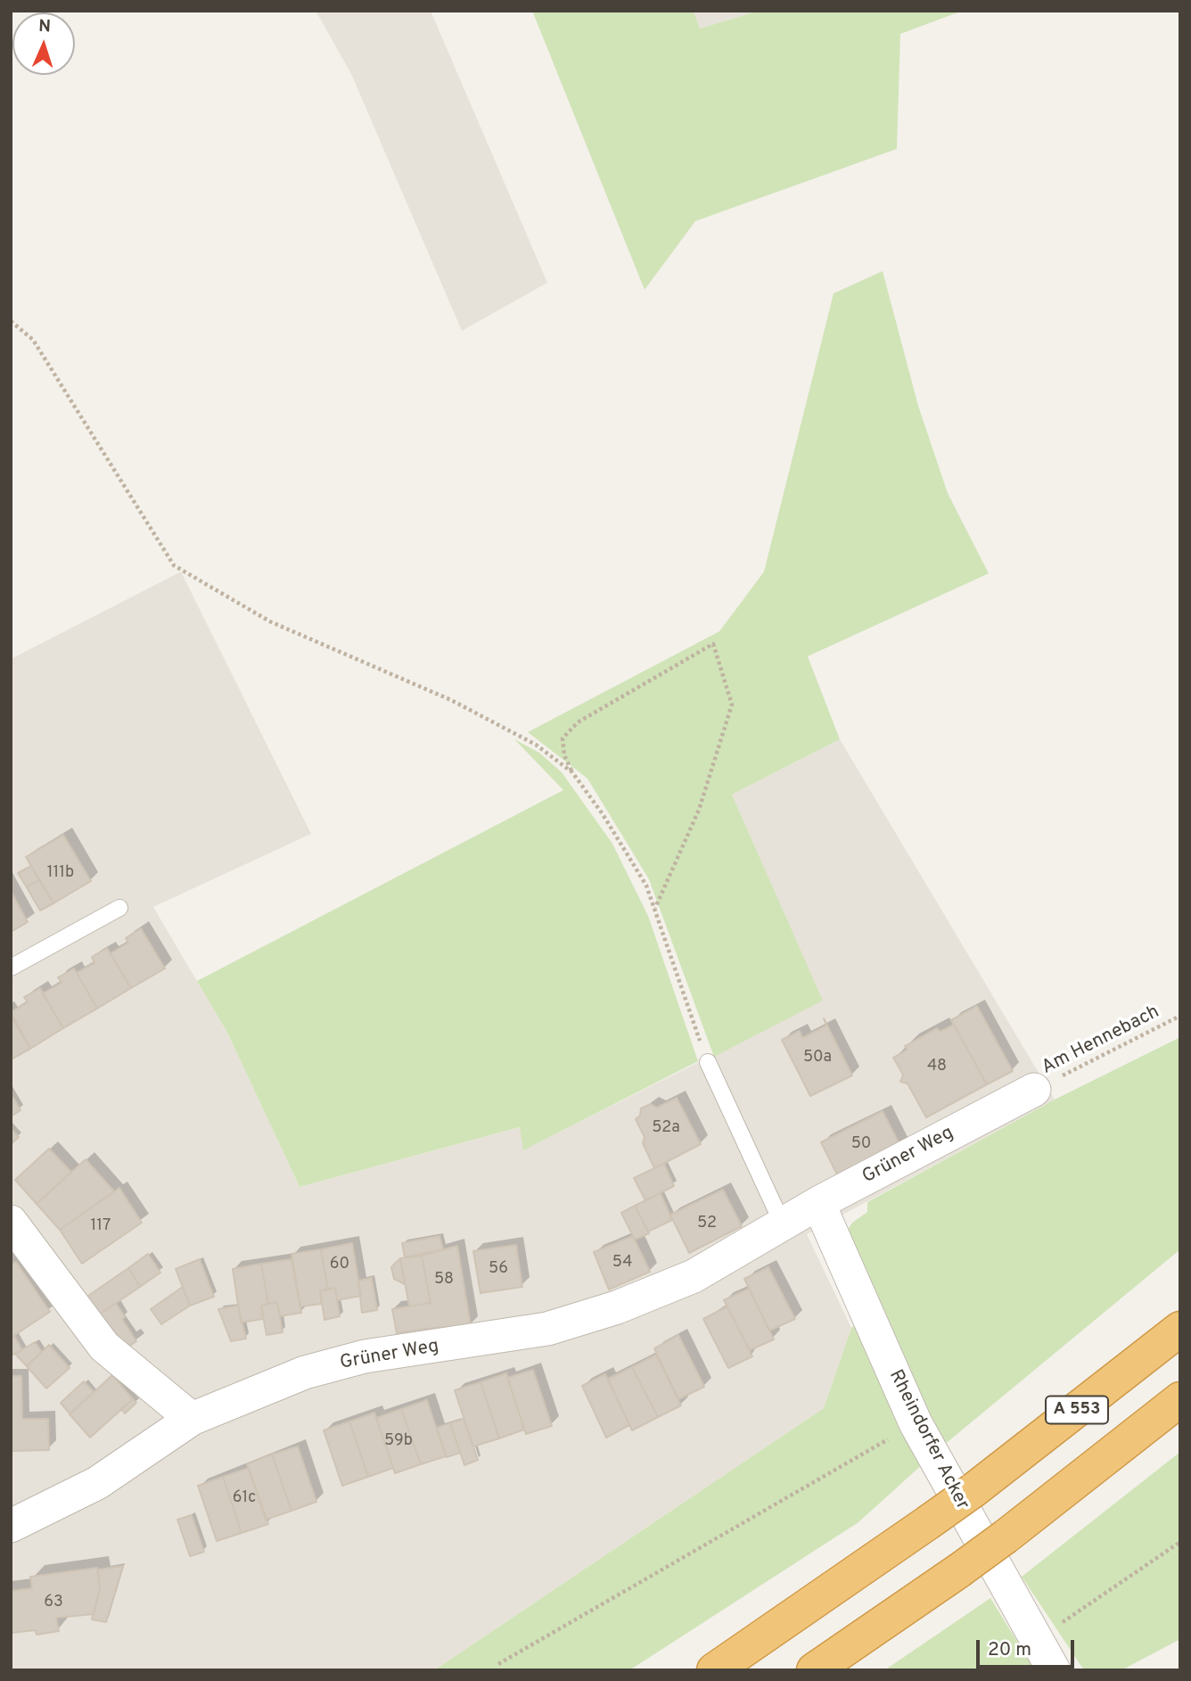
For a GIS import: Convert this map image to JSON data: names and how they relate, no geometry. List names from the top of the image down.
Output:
{
  "streets": {
    "highway": ["A 553"],
    "street": ["Grüner Weg", "Rheindorfer Acker"],
    "path": ["Am Hennebach"]
  },
  "crossings": [
    ["Am Hennebach", "Grüner Weg"],
    ["Grüner Weg", "Rheindorfer Acker"]
  ],
  "house_numbers": [
    "111b",
    "50a",
    "48",
    "52a",
    "50",
    "52",
    "117",
    "54",
    "60",
    "56",
    "58",
    "59b",
    "61c",
    "63"
  ],
  "scale_bar": "20 m",
  "north": "top"
}
